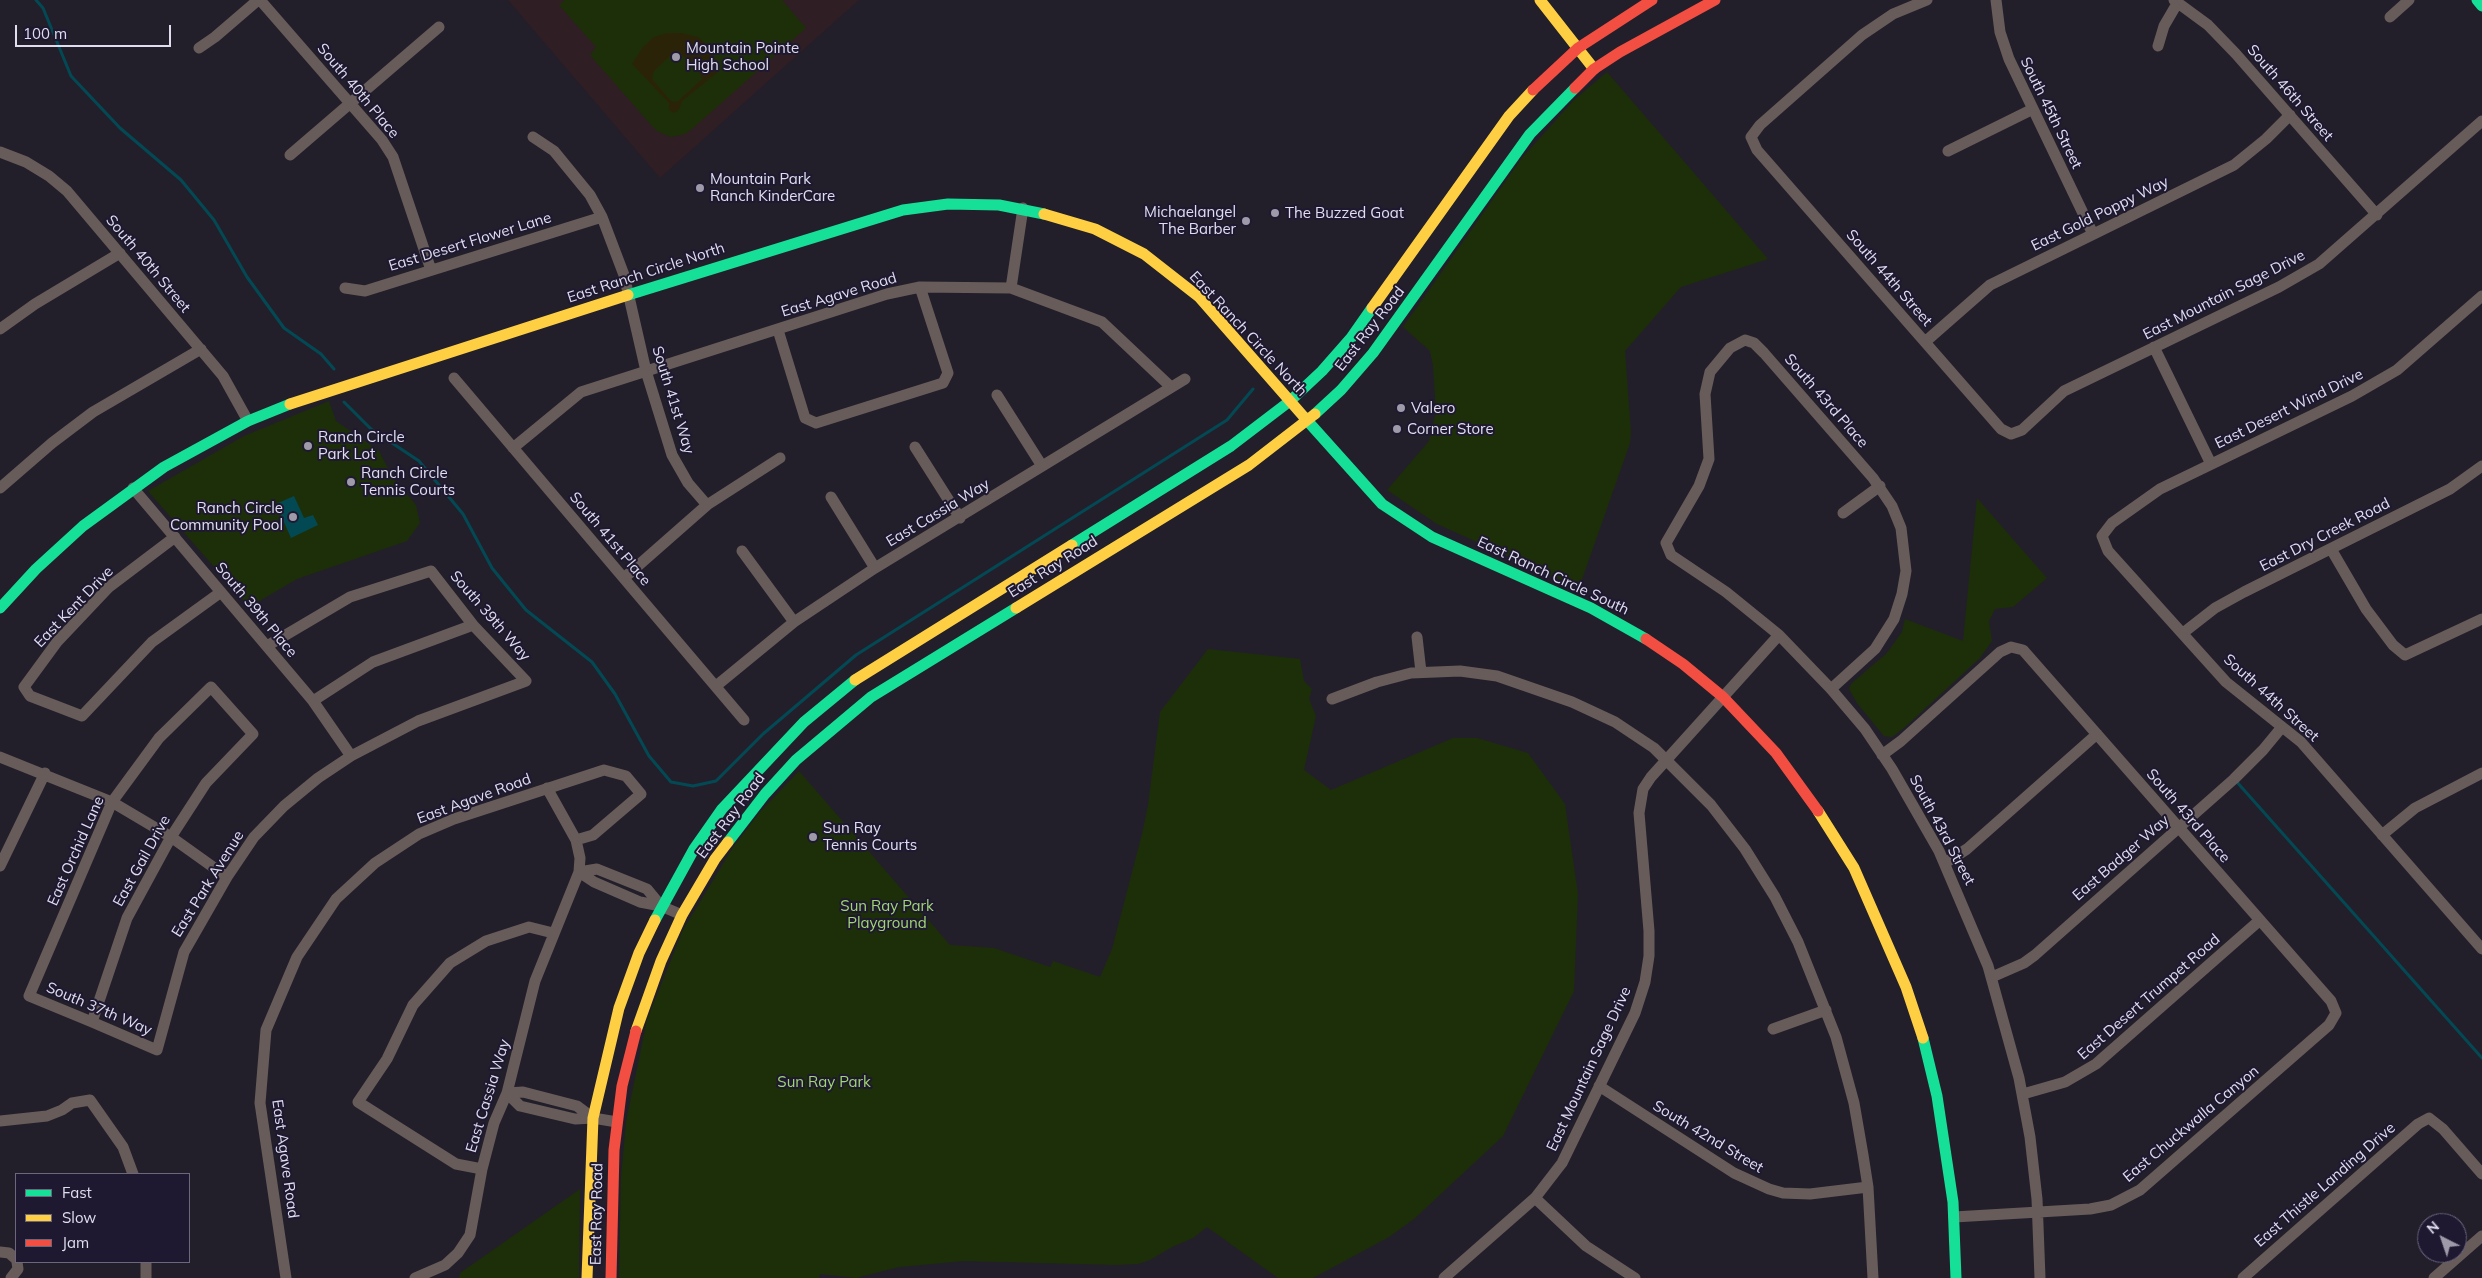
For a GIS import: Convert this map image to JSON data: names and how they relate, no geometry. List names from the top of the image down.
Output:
{
  "streets": {
    "main road": ["East Ranch Circle North", "East Ray Road", "East Ranch Circle South"],
    "street": [
      "South 40th Place",
      "South 46th Street",
      "South 45th Street",
      "East Gold Poppy Way",
      "East Desert Flower Lane",
      "South 40th Street",
      "South 44th Street",
      "East Agave Road",
      "East Mountain Sage Drive",
      "South 41st Way",
      "South 43rd Place",
      "East Desert Wind Drive",
      "East Cassia Way",
      "East Dry Creek Road",
      "South 41st Place",
      "East Kent Drive",
      "South 39th Place",
      "South 39th Way",
      "South 43rd Street",
      "East Orchid Lane",
      "East Badger Way",
      "East Gail Drive",
      "East Park Avenue",
      "East Desert Trumpet Road",
      "South 37th Way",
      "East Chuckwalla Canyon",
      "South 42nd Street",
      "East Thistle Landing Drive"
    ]
  },
  "crossings": [
    ["South 40th Place", "East Desert Flower Lane"],
    ["South 46th Street", "East Gold Poppy Way"],
    ["South 46th Street", "East Mountain Sage Drive"],
    ["South 45th Street", "East Gold Poppy Way"],
    ["East Gold Poppy Way", "South 44th Street"],
    ["East Desert Flower Lane", "South 41st Way"],
    ["South 40th Street", "East Ranch Circle North"],
    ["East Ranch Circle North", "East Ray Road"],
    ["East Ranch Circle North", "South 41st Way"],
    ["East Ranch Circle North", "East Ranch Circle South"],
    ["East Ranch Circle North", "South 39th Place"],
    ["South 44th Street", "East Mountain Sage Drive"],
    ["South 44th Street", "East Desert Wind Drive"],
    ["South 44th Street", "East Dry Creek Road"],
    ["South 44th Street", "East Badger Way"],
    ["East Agave Road", "South 41st Way"],
    ["East Agave Road", "East Cassia Way"],
    ["East Agave Road", "South 41st Place"],
    ["East Mountain Sage Drive", "East Ranch Circle South"],
    ["East Mountain Sage Drive", "South 43rd Street"],
    ["East Mountain Sage Drive", "South 42nd Street"],
    ["East Ray Road", "East Ranch Circle South"],
    ["South 43rd Place", "South 43rd Street"],
    ["South 43rd Place", "East Badger Way"],
    ["South 43rd Place", "East Desert Trumpet Road"],
    ["South 43rd Place", "East Chuckwalla Canyon"],
    ["East Cassia Way", "South 41st Place"],
    ["East Ranch Circle South", "East Chuckwalla Canyon"],
    ["East Kent Drive", "South 39th Place"],
    ["South 39th Place", "South 39th Way"],
    ["South 39th Place", "East Park Avenue"],
    ["South 39th Way", "East Park Avenue"],
    ["South 43rd Street", "East Badger Way"],
    ["South 43rd Street", "East Desert Trumpet Road"],
    ["South 43rd Street", "East Chuckwalla Canyon"],
    ["East Orchid Lane", "East Gail Drive"],
    ["East Orchid Lane", "South 37th Way"],
    ["East Gail Drive", "South 37th Way"],
    ["East Park Avenue", "South 37th Way"]
  ],
  "parks": ["Sun Ray Park Playground", "Sun Ray Park"],
  "places": [
    "Mountain Pointe High School",
    "Mountain Park Ranch KinderCare",
    "The Buzzed Goat",
    "Michaelangel The Barber",
    "Valero",
    "Corner Store",
    "Ranch Circle Park Lot",
    "Ranch Circle Tennis Courts",
    "Ranch Circle Community Pool",
    "Sun Ray Tennis Courts"
  ],
  "legend": ["Fast", "Slow", "Jam"],
  "scale_bar": "100 m",
  "north": "top left"
}
